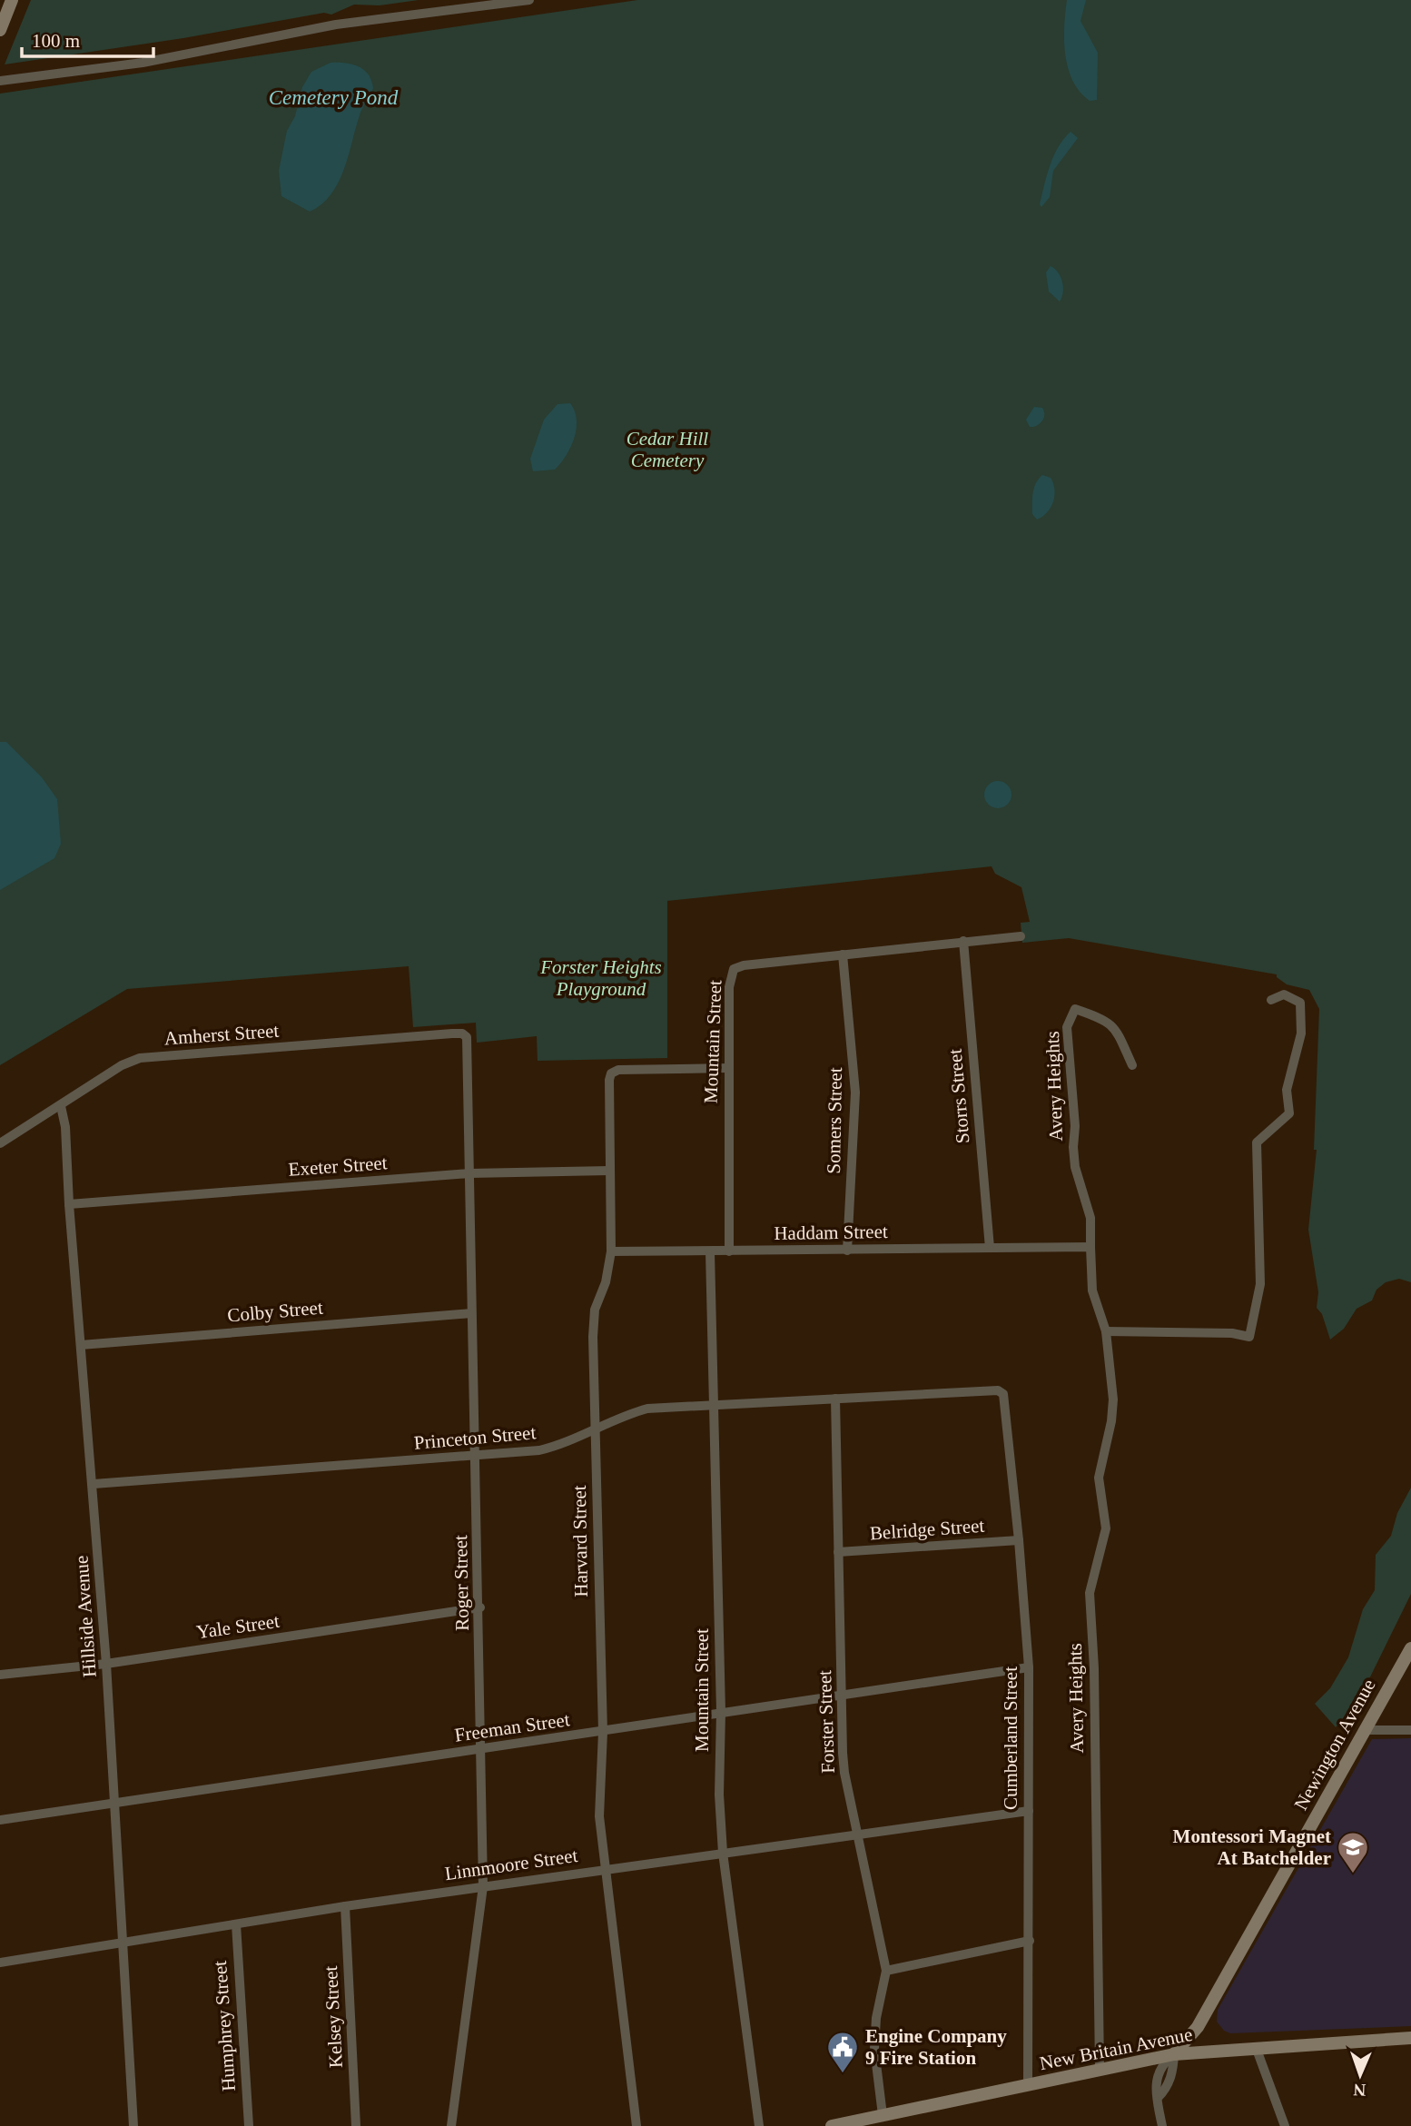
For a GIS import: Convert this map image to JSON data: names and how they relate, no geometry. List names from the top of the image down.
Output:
{
  "streets": {
    "main road": ["Newington Avenue", "New Britain Avenue"],
    "street": [
      "Amherst Street",
      "Mountain Street",
      "Avery Heights",
      "Storrs Street",
      "Somers Street",
      "Exeter Street",
      "Haddam Street",
      "Colby Street",
      "Princeton Street",
      "Belridge Street",
      "Harvard Street",
      "Roger Street",
      "Hillside Avenue",
      "Yale Street",
      "Forster Street",
      "Freeman Street",
      "Cumberland Street",
      "Linnmoore Street",
      "Kelsey Street",
      "Humphrey Street"
    ]
  },
  "crossings": [
    ["Amherst Street", "Roger Street"],
    ["Amherst Street", "Hillside Avenue"],
    ["Mountain Street", "Storrs Street"],
    ["Mountain Street", "Somers Street"],
    ["Mountain Street", "Haddam Street"],
    ["Mountain Street", "Princeton Street"],
    ["Mountain Street", "Harvard Street"],
    ["Mountain Street", "Freeman Street"],
    ["Mountain Street", "Linnmoore Street"],
    ["Avery Heights", "Haddam Street"],
    ["Avery Heights", "New Britain Avenue"],
    ["Storrs Street", "Haddam Street"],
    ["Somers Street", "Haddam Street"],
    ["Exeter Street", "Harvard Street"],
    ["Exeter Street", "Roger Street"],
    ["Exeter Street", "Hillside Avenue"],
    ["Haddam Street", "Harvard Street"],
    ["Colby Street", "Roger Street"],
    ["Colby Street", "Hillside Avenue"],
    ["Princeton Street", "Harvard Street"],
    ["Princeton Street", "Roger Street"],
    ["Princeton Street", "Hillside Avenue"],
    ["Princeton Street", "Forster Street"],
    ["Princeton Street", "Cumberland Street"],
    ["Belridge Street", "Forster Street"],
    ["Belridge Street", "Cumberland Street"],
    ["Harvard Street", "Freeman Street"],
    ["Harvard Street", "Linnmoore Street"],
    ["Roger Street", "Yale Street"],
    ["Roger Street", "Freeman Street"],
    ["Roger Street", "Linnmoore Street"],
    ["Hillside Avenue", "Yale Street"],
    ["Hillside Avenue", "Freeman Street"],
    ["Hillside Avenue", "Linnmoore Street"],
    ["Forster Street", "Freeman Street"],
    ["Forster Street", "Linnmoore Street"],
    ["Forster Street", "New Britain Avenue"],
    ["Freeman Street", "Cumberland Street"],
    ["Cumberland Street", "Linnmoore Street"],
    ["Cumberland Street", "New Britain Avenue"],
    ["Newington Avenue", "New Britain Avenue"],
    ["Linnmoore Street", "Kelsey Street"],
    ["Linnmoore Street", "Humphrey Street"]
  ],
  "water": ["Cemetery Pond"],
  "parks": ["Cedar Hill Cemetery", "Forster Heights Playground"],
  "places": {
    "school or university": ["Montessori Magnet At Batchelder"],
    "public building": ["Engine Company 9 Fire Station"]
  },
  "scale_bar": "100 m",
  "north": "bottom"
}
